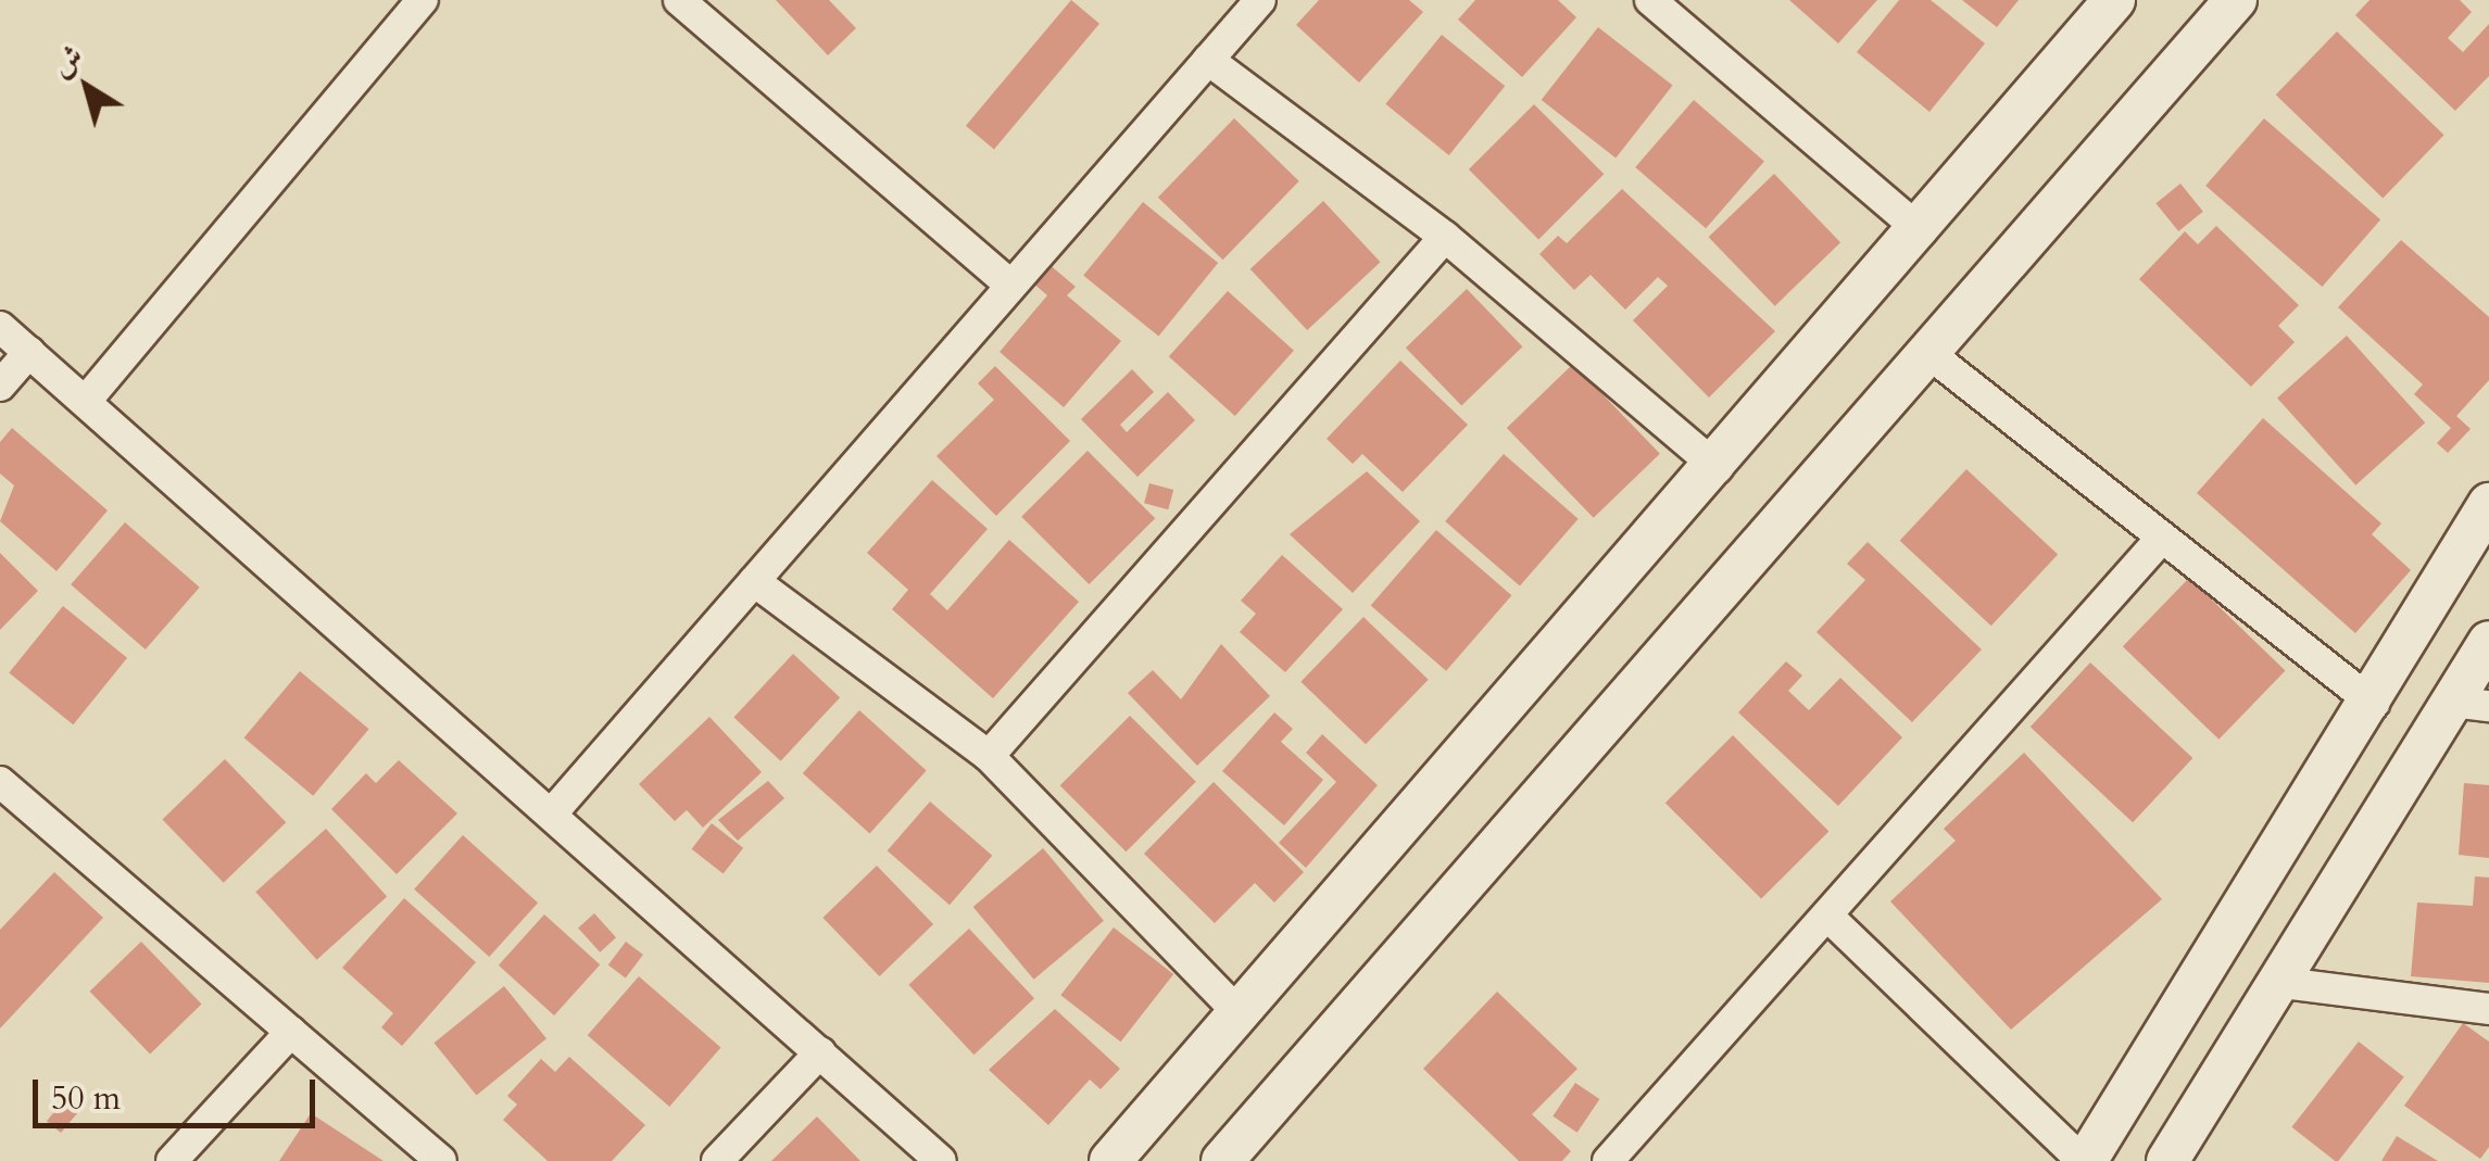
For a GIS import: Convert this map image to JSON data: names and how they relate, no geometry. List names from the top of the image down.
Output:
{
  "scale_bar": "50 m",
  "north": "top left"
}
